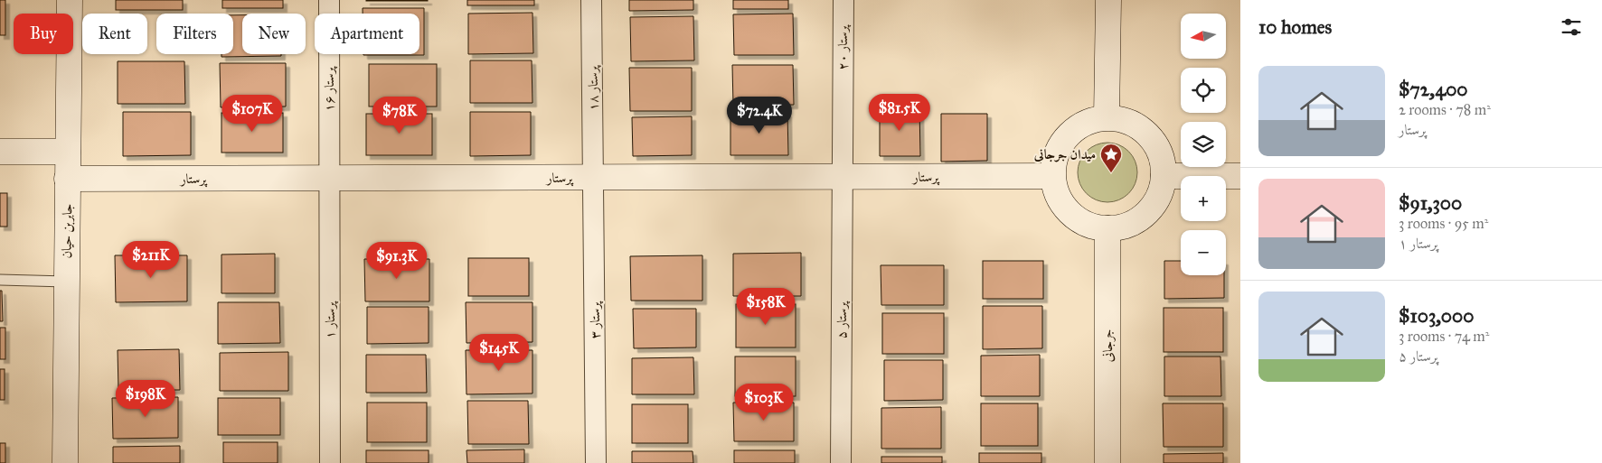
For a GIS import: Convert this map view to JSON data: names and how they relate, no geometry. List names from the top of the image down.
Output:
{
  "streets": {
    "street": [
      "پرستار ۲۰",
      "پرستار ۱۸",
      "پرستار ۱۶",
      "پرستار",
      "جابربن حیان",
      "پرستار ۱",
      "پرستار ۳",
      "پرستار ۵",
      "جرجانی"
    ]
  },
  "crossings": [
    ["پرستار ۲۰", "پرستار"],
    ["پرستار ۲۰", "پرستار ۵"],
    ["پرستار ۱۸", "پرستار"],
    ["پرستار ۱۸", "پرستار ۳"],
    ["پرستار ۱۶", "پرستار"],
    ["پرستار ۱۶", "پرستار ۱"],
    ["پرستار", "جابربن حیان"],
    ["پرستار", "پرستار ۱"],
    ["پرستار", "پرستار ۳"],
    ["پرستار", "پرستار ۵"],
    ["پرستار", "جرجانی"]
  ],
  "places": {
    "place": ["میدان جرجانی"]
  },
  "north": "left",
  "page": {
    "heading": "10 homes",
    "map_buttons": ["+", "−"],
    "chip": [
      "Buy",
      "Rent",
      "Filters",
      "New",
      "Apartment"
    ],
    "list": [
      {
        "name": "$72,400",
        "note": "2 rooms · 78 m² · پرستار"
      },
      {
        "name": "$91,300",
        "note": "3 rooms · 95 m² · پرستار ۱"
      },
      {
        "name": "$103,000",
        "note": "3 rooms · 74 m² · پرستار ۵"
      }
    ],
    "price": [
      "$81.5K",
      "$107K",
      "$78K",
      "$72.4K",
      "$211K",
      "$91.3K",
      "$158K",
      "$145K",
      "$198K",
      "$103K"
    ]
  }
}
